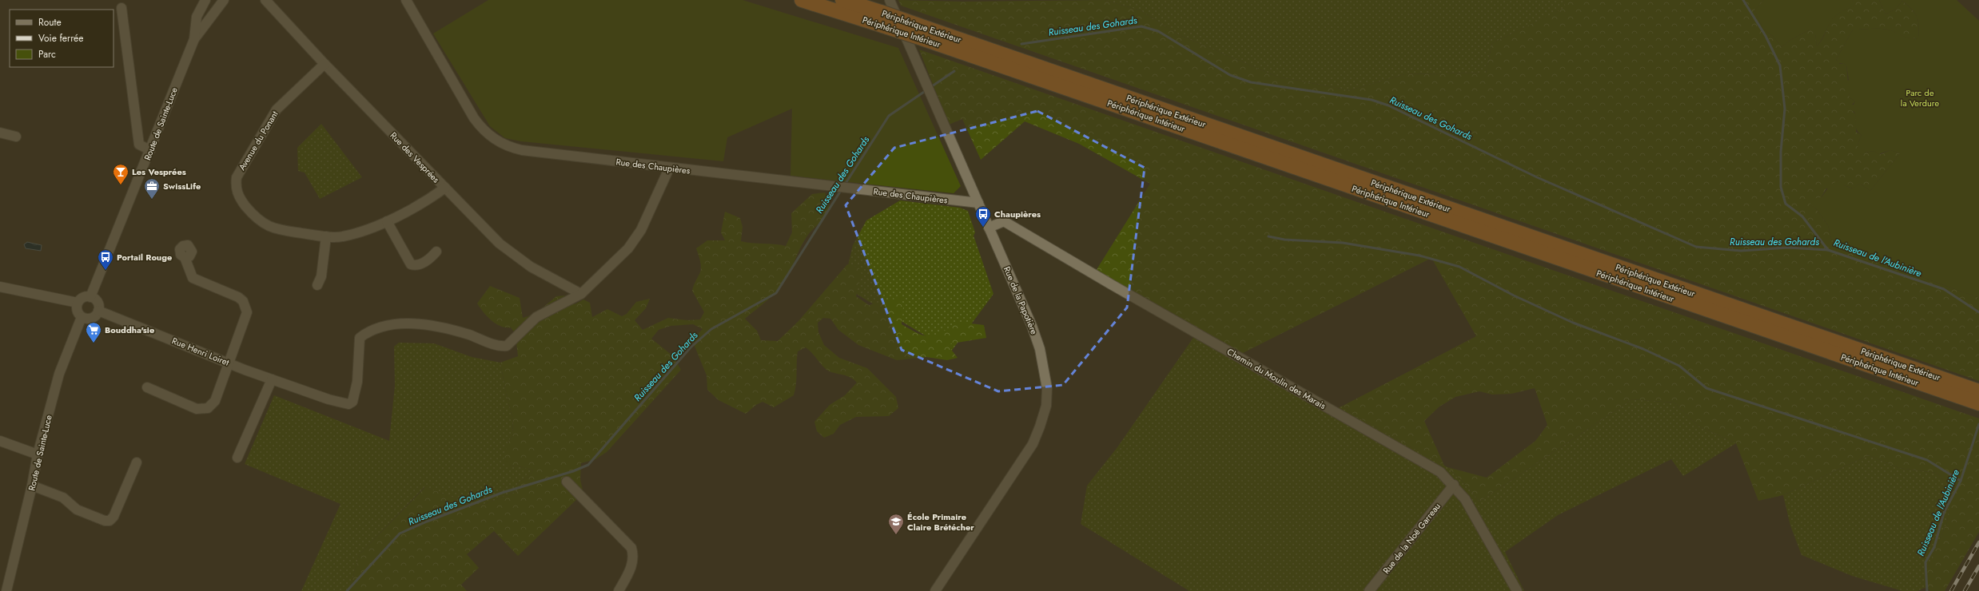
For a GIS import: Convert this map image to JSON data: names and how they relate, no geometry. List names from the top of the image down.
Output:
{
  "streets": {
    "highway": ["Périphérique Extérieur", "Périphérique Intérieur"],
    "street": [
      "Route de Sainte-Luce",
      "Avenue du Ponant",
      "Rue des Vesprées",
      "Rue des Chaupières",
      "Rue de la Papotière",
      "Rue Henri Loiret",
      "Chemin du Moulin des Marais",
      "Rue de la Noë Garreau"
    ]
  },
  "crossings": [
    ["Périphérique Extérieur", "Périphérique Intérieur"],
    ["Route de Sainte-Luce", "Rue Henri Loiret"],
    ["Avenue du Ponant", "Rue des Vesprées"],
    ["Rue des Vesprées", "Rue Henri Loiret"],
    ["Rue des Chaupières", "Rue de la Papotière"],
    ["Rue de la Papotière", "Chemin du Moulin des Marais"],
    ["Chemin du Moulin des Marais", "Rue de la Noë Garreau"]
  ],
  "water": ["Ruisseau des Gohards", "Ruisseau de l'Aubinière"],
  "parks": ["Parc de la Verdure"],
  "places": {
    "bar": ["Les Vesprées"],
    "office": ["SwissLife"],
    "bus stop": ["Chaupières", "Portail Rouge"],
    "supermarket": ["Bouddha'sie"],
    "school or university": ["École Primaire Claire Brétécher"]
  },
  "legend": ["Route", "Voie ferrée", "Parc"]
}
